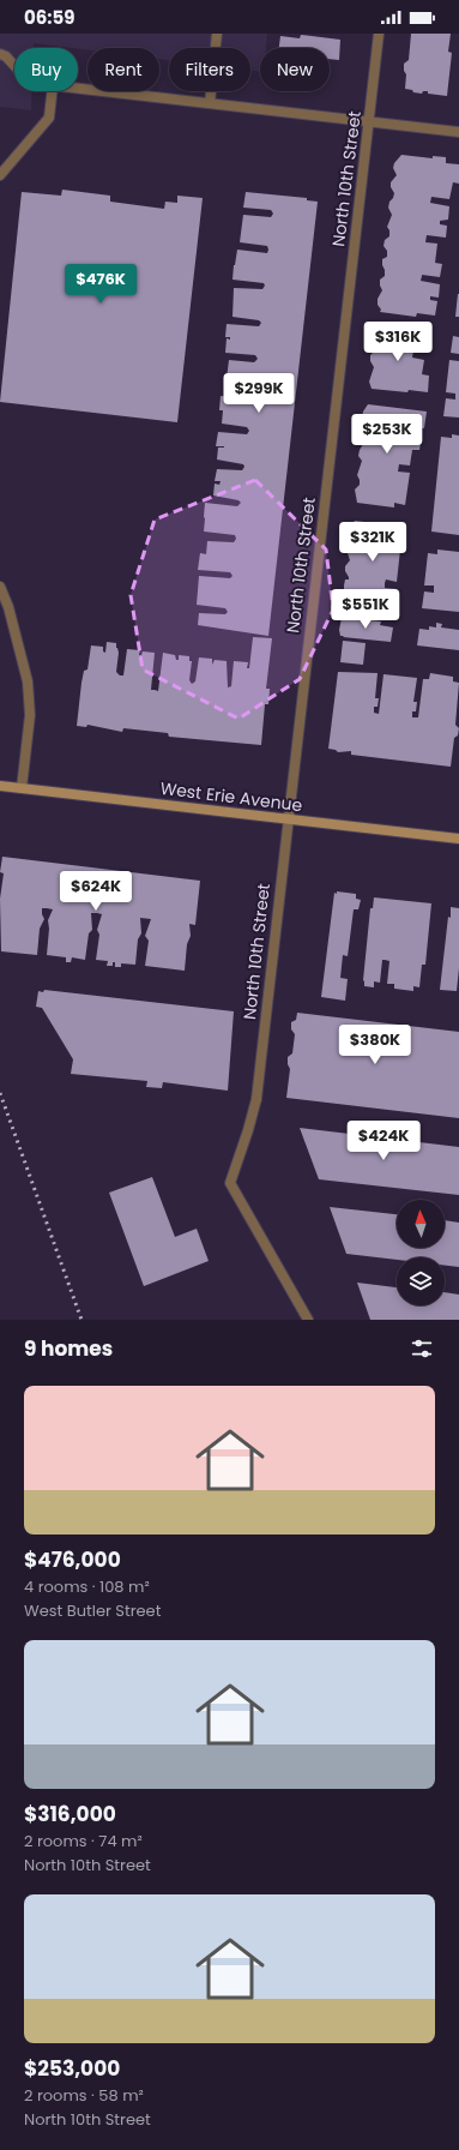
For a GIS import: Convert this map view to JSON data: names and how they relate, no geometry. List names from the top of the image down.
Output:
{
  "streets": {
    "main road": ["West Erie Avenue"],
    "street": ["North 10th Street"]
  },
  "crossings": [
    ["North 10th Street", "West Erie Avenue"]
  ],
  "north": "top",
  "page": {
    "status": "06:59",
    "chip": [
      "Buy",
      "Rent",
      "Filters",
      "New"
    ],
    "price": [
      "$476K",
      "$316K",
      "$299K",
      "$253K",
      "$321K",
      "$551K",
      "$624K",
      "$380K",
      "$424K"
    ],
    "heading": "9 homes",
    "list": [
      {
        "name": "$476,000",
        "note": "4 rooms · 108 m² · West Butler Street"
      },
      {
        "name": "$316,000",
        "note": "2 rooms · 74 m² · North 10th Street"
      },
      {
        "name": "$253,000",
        "note": "2 rooms · 58 m² · North 10th Street"
      }
    ]
  }
}
